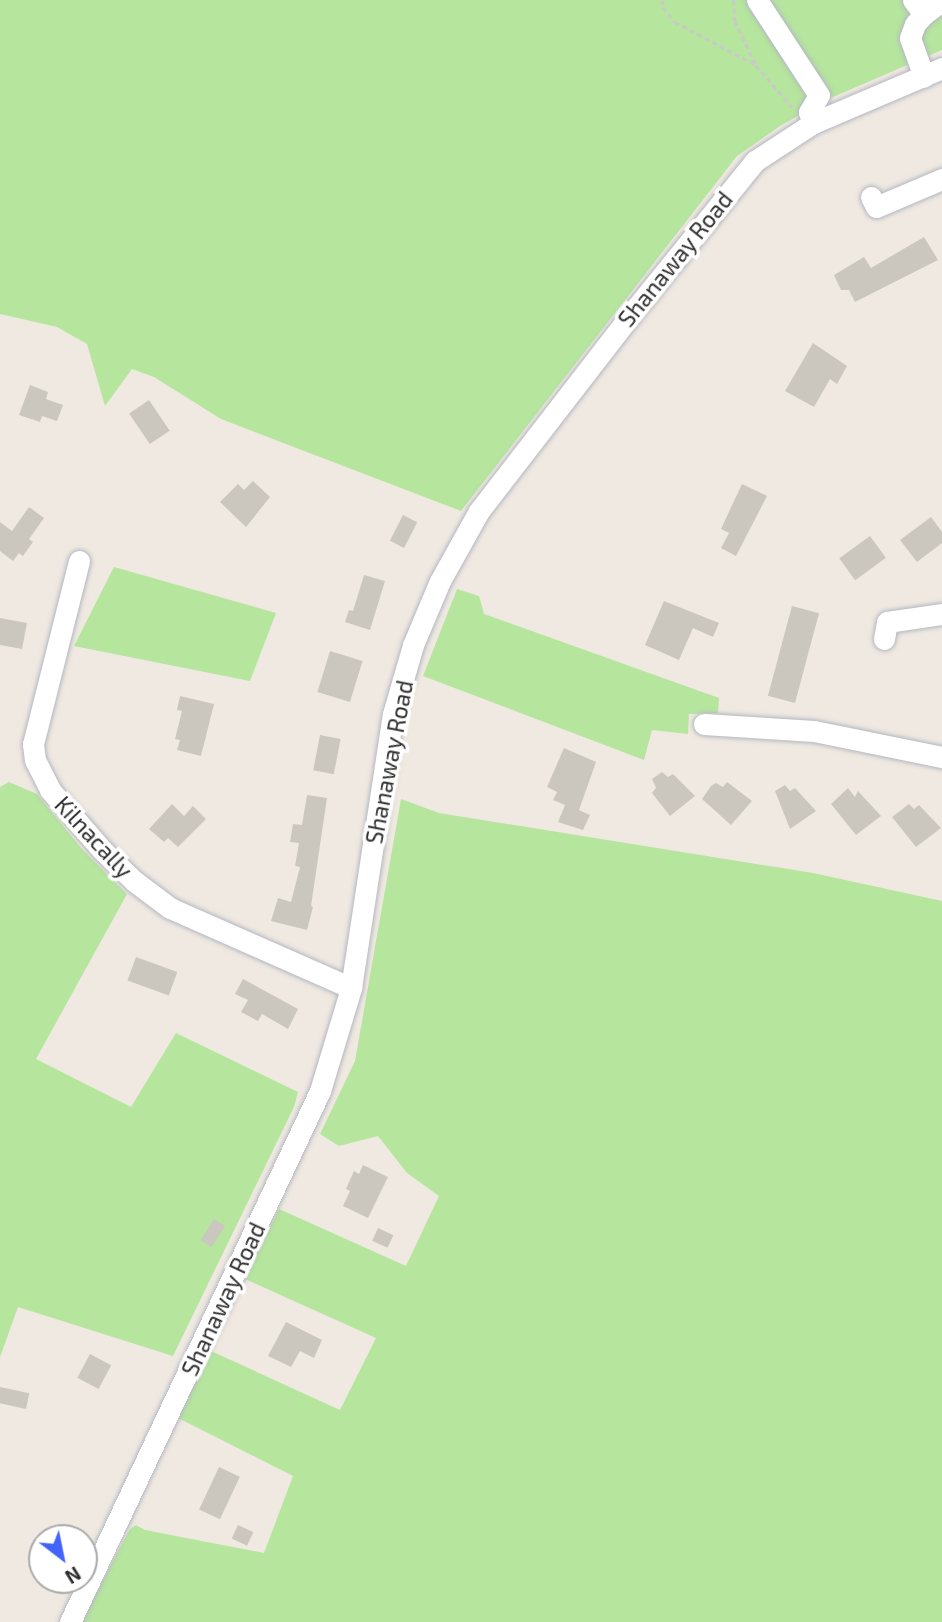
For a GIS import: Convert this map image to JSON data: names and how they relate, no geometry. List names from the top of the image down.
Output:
{
  "streets": {
    "street": ["Shanaway Road", "Kilnacally"]
  },
  "crossings": [
    ["Shanaway Road", "Kilnacally"]
  ],
  "north": "bottom right"
}
